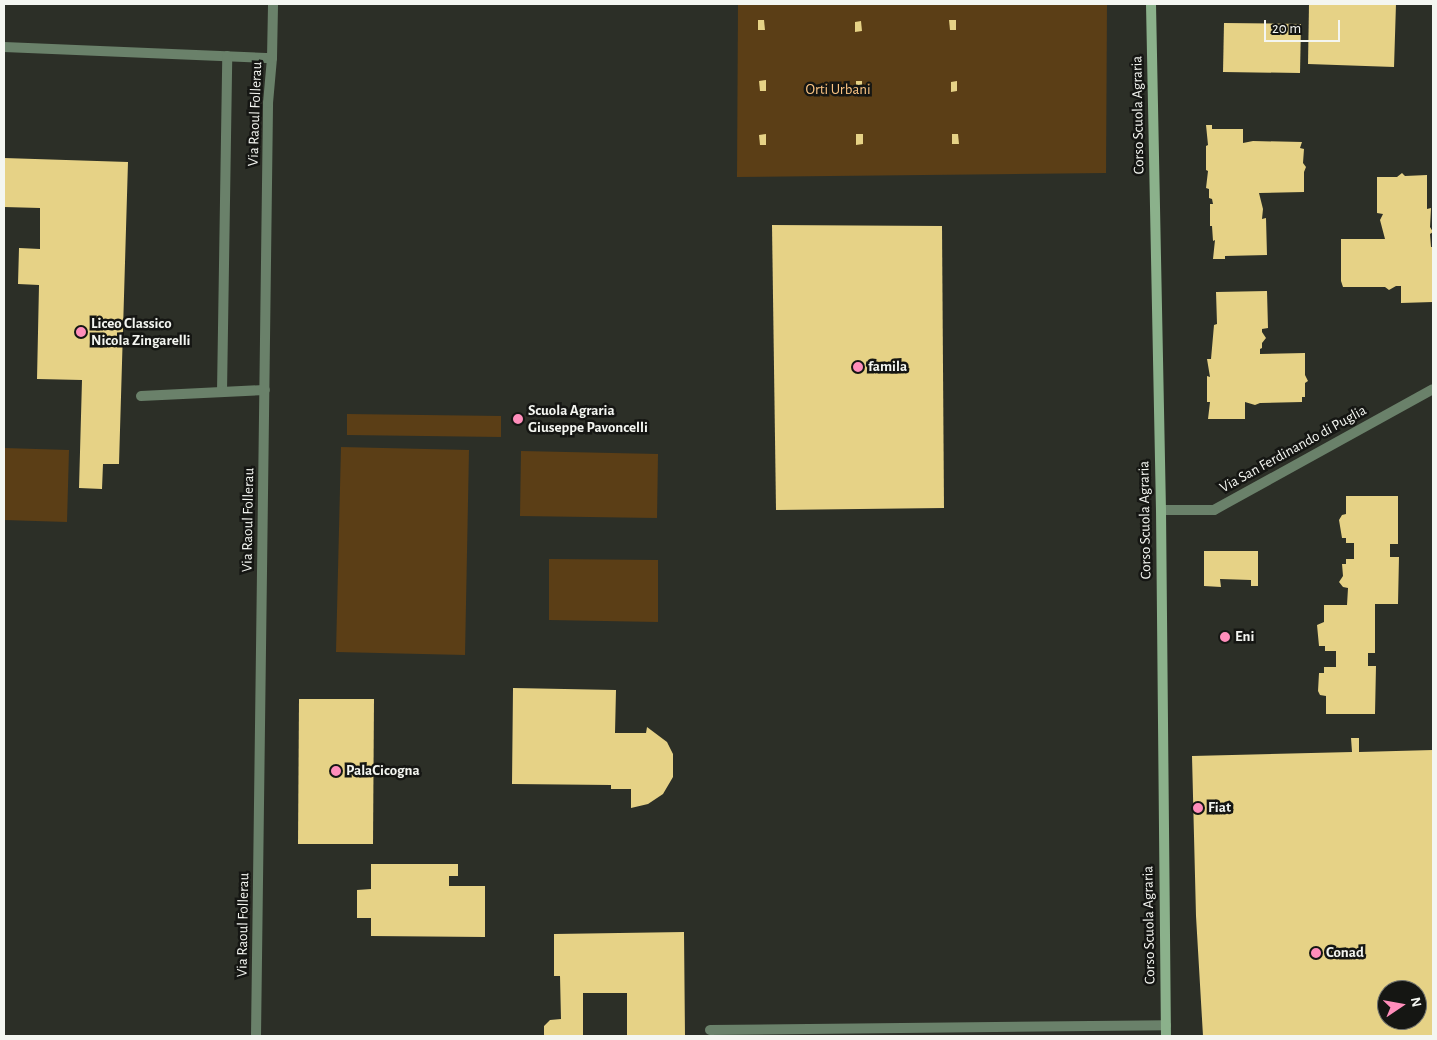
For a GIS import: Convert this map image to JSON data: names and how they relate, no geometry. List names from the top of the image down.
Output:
{
  "streets": {
    "main road": ["Corso Scuola Agraria"],
    "street": ["Via Raoul Follerau", "Via San Ferdinando di Puglia"]
  },
  "crossings": [
    ["Corso Scuola Agraria", "Via San Ferdinando di Puglia"]
  ],
  "parks": ["Orti Urbani"],
  "places": [
    "Liceo Classico Nicola Zingarelli",
    "famila",
    "Scuola Agraria Giuseppe Pavoncelli",
    "Eni",
    "PalaCicogna",
    "Fiat",
    "Conad"
  ],
  "scale_bar": "20 m",
  "north": "right"
}
